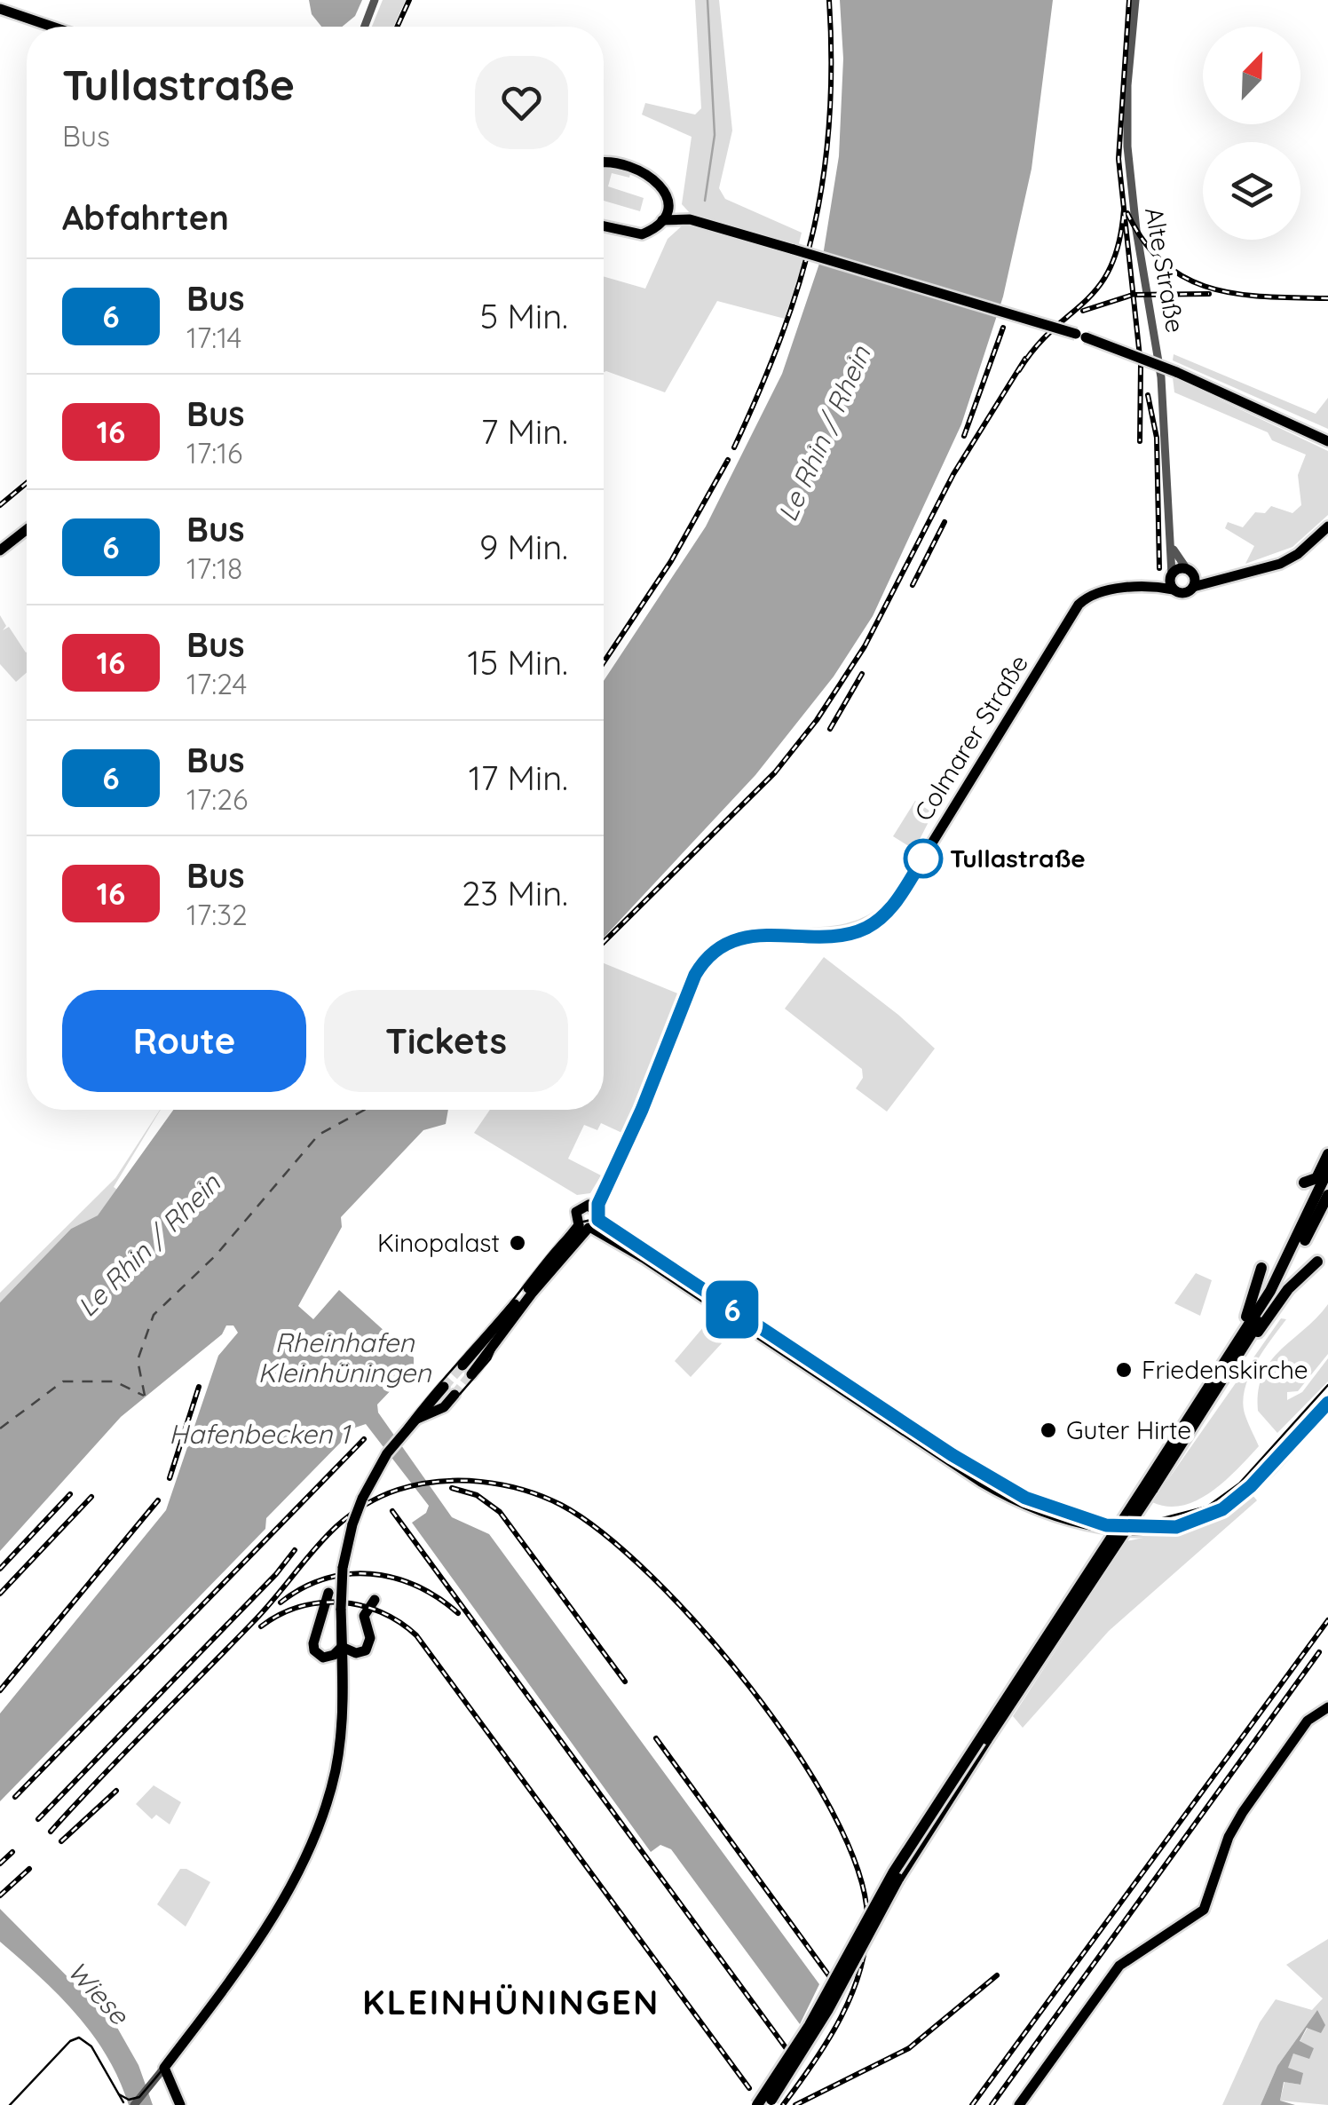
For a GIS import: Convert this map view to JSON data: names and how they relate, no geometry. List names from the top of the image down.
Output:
{
  "streets": {
    "main road": ["Colmarer Straße"],
    "street": ["Alte Straße"]
  },
  "crossings": [
    ["Alte Straße", "Colmarer Straße"]
  ],
  "districts": ["KLEINHÜNINGEN"],
  "water": [
    "Le Rhin / Rhein",
    "Rheinhafen Kleinhüningen",
    "Hafenbecken 1",
    "Wiese"
  ],
  "places": [
    "Tullastraße",
    "Kinopalast",
    "Friedenskirche",
    "Guter Hirte"
  ],
  "lines": ["bus line 6"],
  "north": "top right",
  "page": {
    "on_map": "6",
    "heading": [
      ["Tullastraße", "Bus"],
      "Abfahrten"
    ],
    "list": [
      {
        "mark": "6",
        "name": "Bus",
        "note": "17:14",
        "value": "5 Min."
      },
      {
        "mark": "16",
        "name": "Bus",
        "note": "17:16",
        "value": "7 Min."
      },
      {
        "mark": "6",
        "name": "Bus",
        "note": "17:18",
        "value": "9 Min."
      },
      {
        "mark": "16",
        "name": "Bus",
        "note": "17:24",
        "value": "15 Min."
      },
      {
        "mark": "6",
        "name": "Bus",
        "note": "17:26",
        "value": "17 Min."
      },
      {
        "mark": "16",
        "name": "Bus",
        "note": "17:32",
        "value": "23 Min."
      }
    ],
    "buttons": ["Route", "Tickets"]
  }
}
